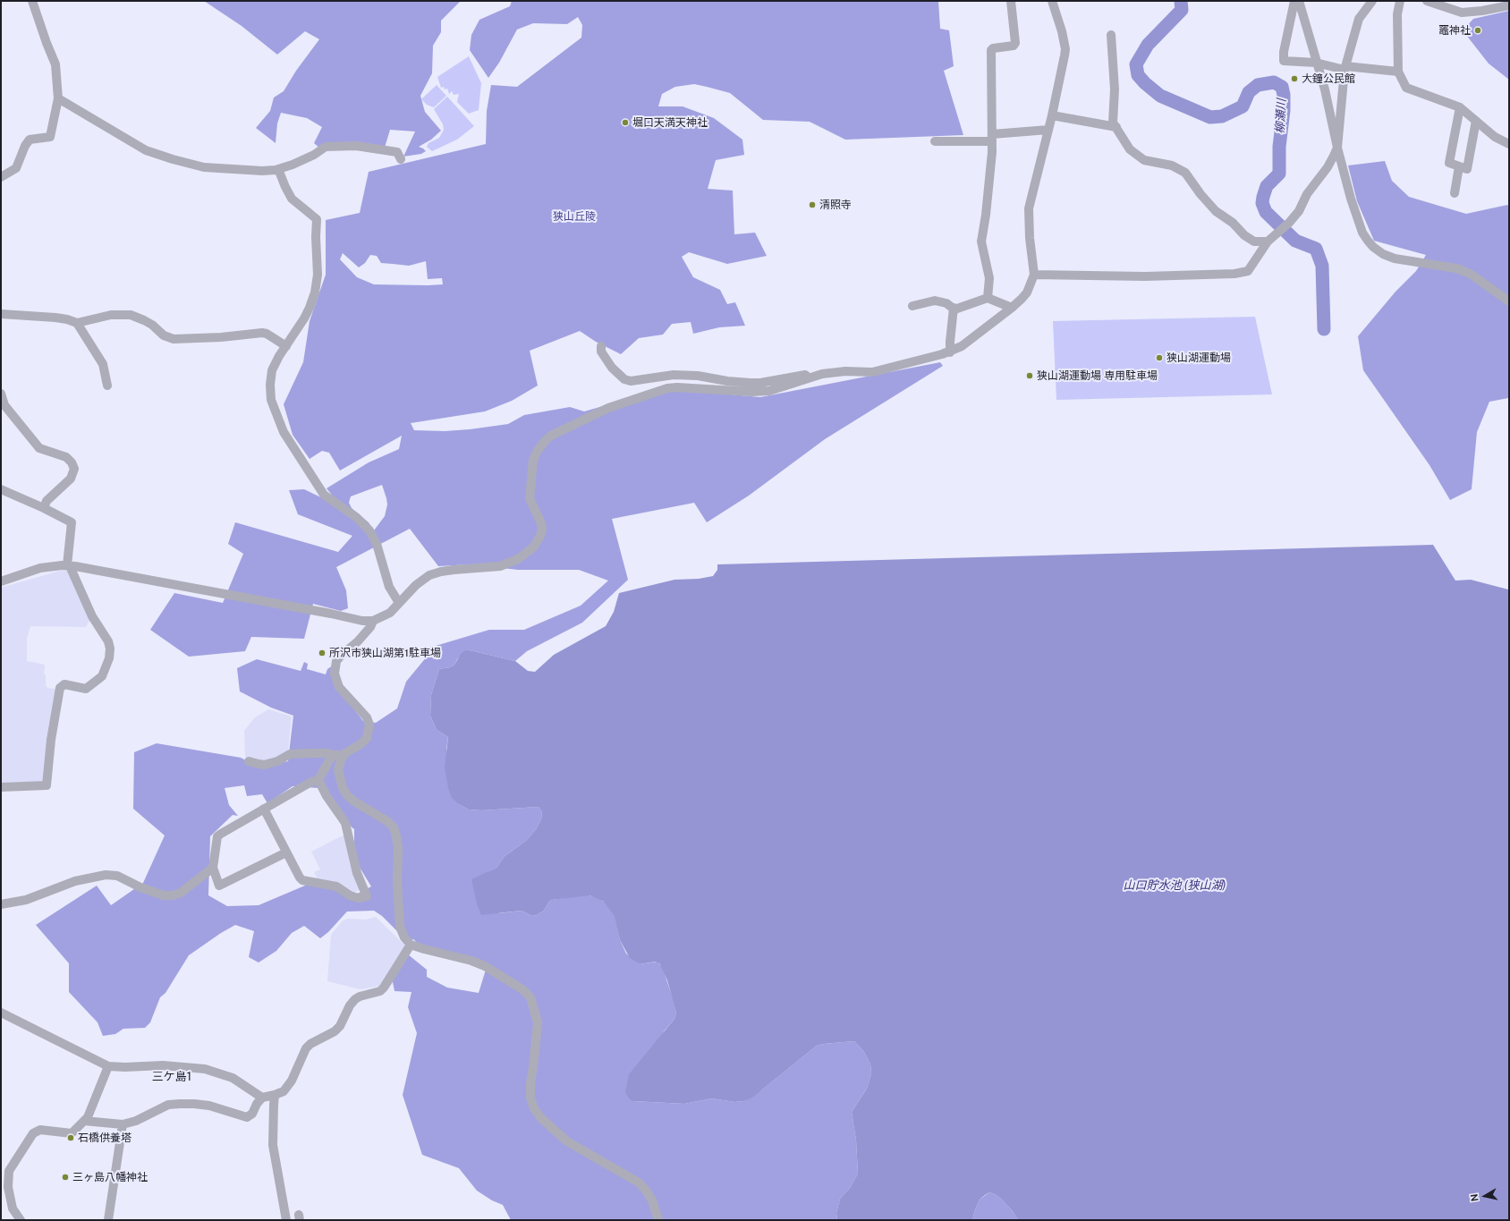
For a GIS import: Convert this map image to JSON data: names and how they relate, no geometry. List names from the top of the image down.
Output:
{
  "districts": ["三ケ島1"],
  "water": ["柳瀬川", "山口貯水池 (狭山湖)"],
  "parks": ["狭山丘陵"],
  "places": [
    "竈神社",
    "大鐘公民館",
    "堀口天満天神社",
    "清照寺",
    "狭山湖運動場",
    "狭山湖運動場 専用駐車場",
    "所沢市狭山湖第1駐車場",
    "石橋供養塔",
    "三ヶ島八幡神社"
  ],
  "north": "left"
}
